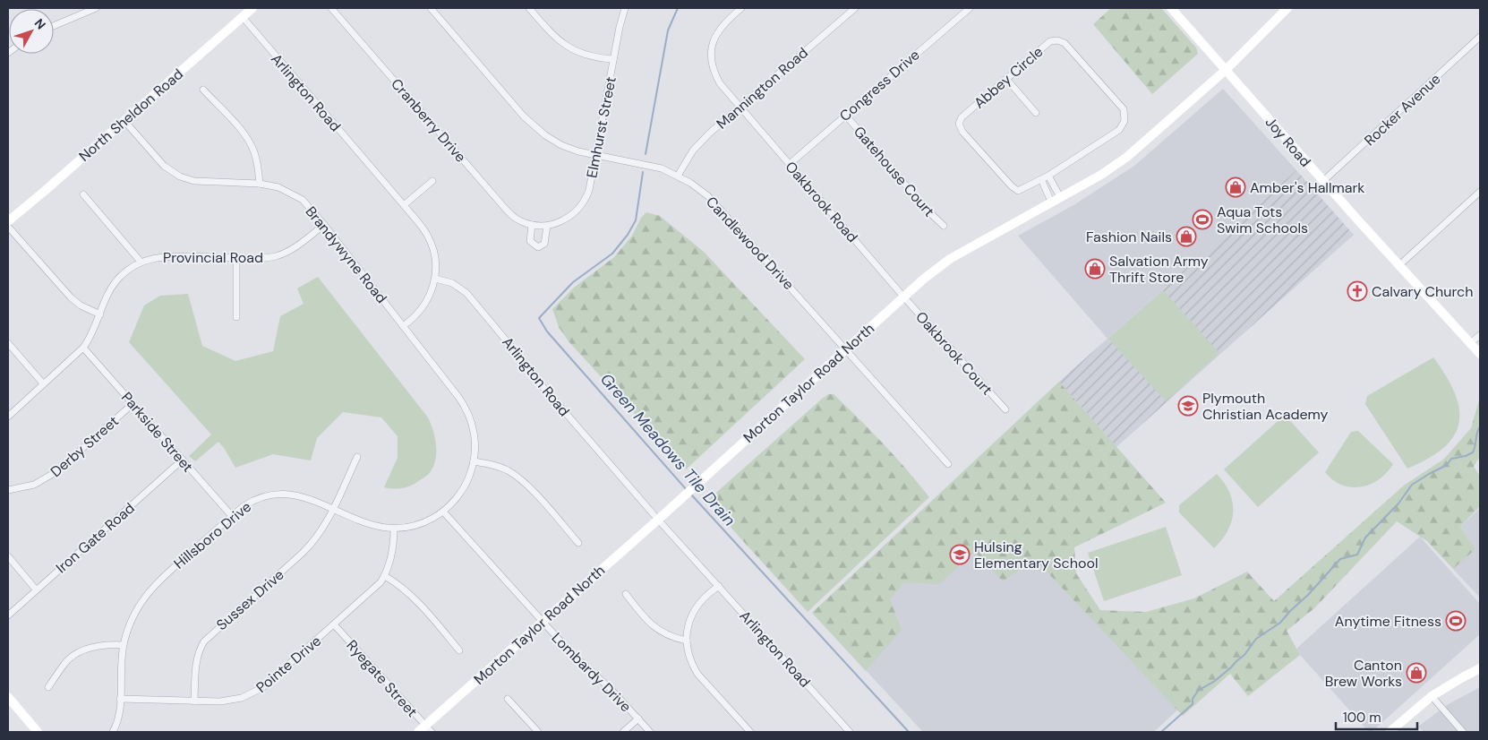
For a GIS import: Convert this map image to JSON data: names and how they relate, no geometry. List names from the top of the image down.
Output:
{
  "streets": {
    "street": [
      "Abbey Circle",
      "Congress Drive",
      "Mannington Road",
      "Arlington Road",
      "Rocker Avenue",
      "North Sheldon Road",
      "Cranberry Drive",
      "Elmhurst Street",
      "Joy Road",
      "Gatehouse Court",
      "Oakbrook Road",
      "Candlewood Drive",
      "Brandywyne Road",
      "Provincial Road",
      "Oakbrook Court",
      "Morton Taylor Road North",
      "Parkside Street",
      "Derby Street",
      "Hillsboro Drive",
      "Iron Gate Road",
      "Sussex Drive",
      "Pointe Drive",
      "Lombardy Drive",
      "Ryegate Street"
    ]
  },
  "crossings": [
    ["Congress Drive", "Gatehouse Court"],
    ["Congress Drive", "Oakbrook Road"],
    ["Mannington Road", "Oakbrook Road"],
    ["Mannington Road", "Candlewood Drive"],
    ["Arlington Road", "North Sheldon Road"],
    ["Arlington Road", "Morton Taylor Road North"],
    ["Rocker Avenue", "Joy Road"],
    ["North Sheldon Road", "Brandywyne Road"],
    ["Cranberry Drive", "Elmhurst Street"],
    ["Elmhurst Street", "Candlewood Drive"],
    ["Joy Road", "Morton Taylor Road North"],
    ["Oakbrook Road", "Oakbrook Court"],
    ["Oakbrook Road", "Morton Taylor Road North"],
    ["Candlewood Drive", "Morton Taylor Road North"],
    ["Brandywyne Road", "Provincial Road"],
    ["Brandywyne Road", "Hillsboro Drive"],
    ["Provincial Road", "Parkside Street"],
    ["Oakbrook Court", "Morton Taylor Road North"],
    ["Morton Taylor Road North", "Lombardy Drive"],
    ["Morton Taylor Road North", "Ryegate Street"],
    ["Parkside Street", "Derby Street"],
    ["Parkside Street", "Hillsboro Drive"],
    ["Parkside Street", "Iron Gate Road"],
    ["Hillsboro Drive", "Sussex Drive"],
    ["Hillsboro Drive", "Pointe Drive"],
    ["Hillsboro Drive", "Lombardy Drive"],
    ["Sussex Drive", "Pointe Drive"],
    ["Pointe Drive", "Ryegate Street"]
  ],
  "water": ["Green Meadows Tile Drain"],
  "places": {
    "shop": [
      "Amber's Hallmark",
      "Fashion Nails",
      "Salvation Army Thrift Store",
      "Canton Brew Works"
    ],
    "sports": ["Aqua Tots Swim Schools", "Anytime Fitness"],
    "church": ["Calvary Church"],
    "school or university": ["Plymouth Christian Academy", "Hulsing Elementary School"]
  },
  "scale_bar": "100 m",
  "north": "top right"
}
